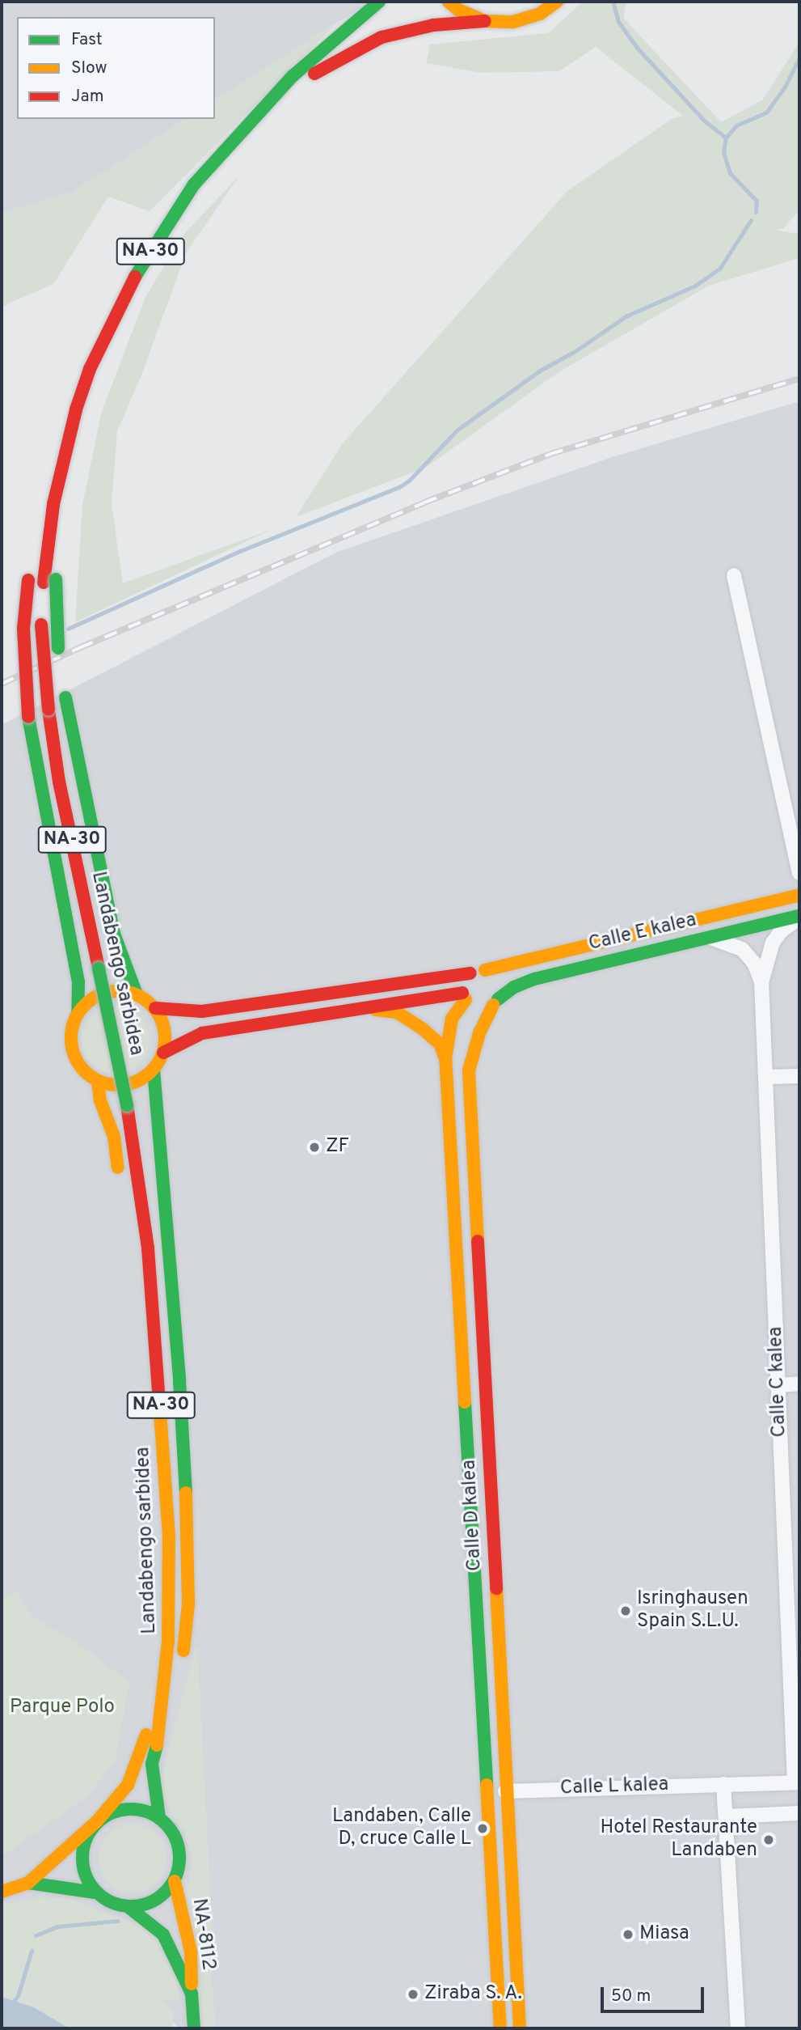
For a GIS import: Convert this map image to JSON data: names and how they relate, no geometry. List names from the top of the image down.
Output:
{
  "streets": {
    "main road": [
      "NA-30",
      "Calle E kalea",
      "Landabengo sarbidea",
      "Calle D kalea",
      "NA-8112"
    ],
    "street": ["Calle C kalea", "Calle L kalea"]
  },
  "crossings": [
    ["Calle E kalea", "Calle D kalea"],
    ["Landabengo sarbidea", "NA-8112"],
    ["Calle C kalea", "Calle L kalea"],
    ["Calle D kalea", "Calle L kalea"]
  ],
  "parks": ["Parque Polo"],
  "places": [
    "ZF",
    "Isringhausen Spain S.L.U.",
    "Landaben, Calle D, cruce Calle L",
    "Hotel Restaurante Landaben",
    "Miasa",
    "Ziraba S. A."
  ],
  "legend": ["Fast", "Slow", "Jam"],
  "scale_bar": "50 m"
}
